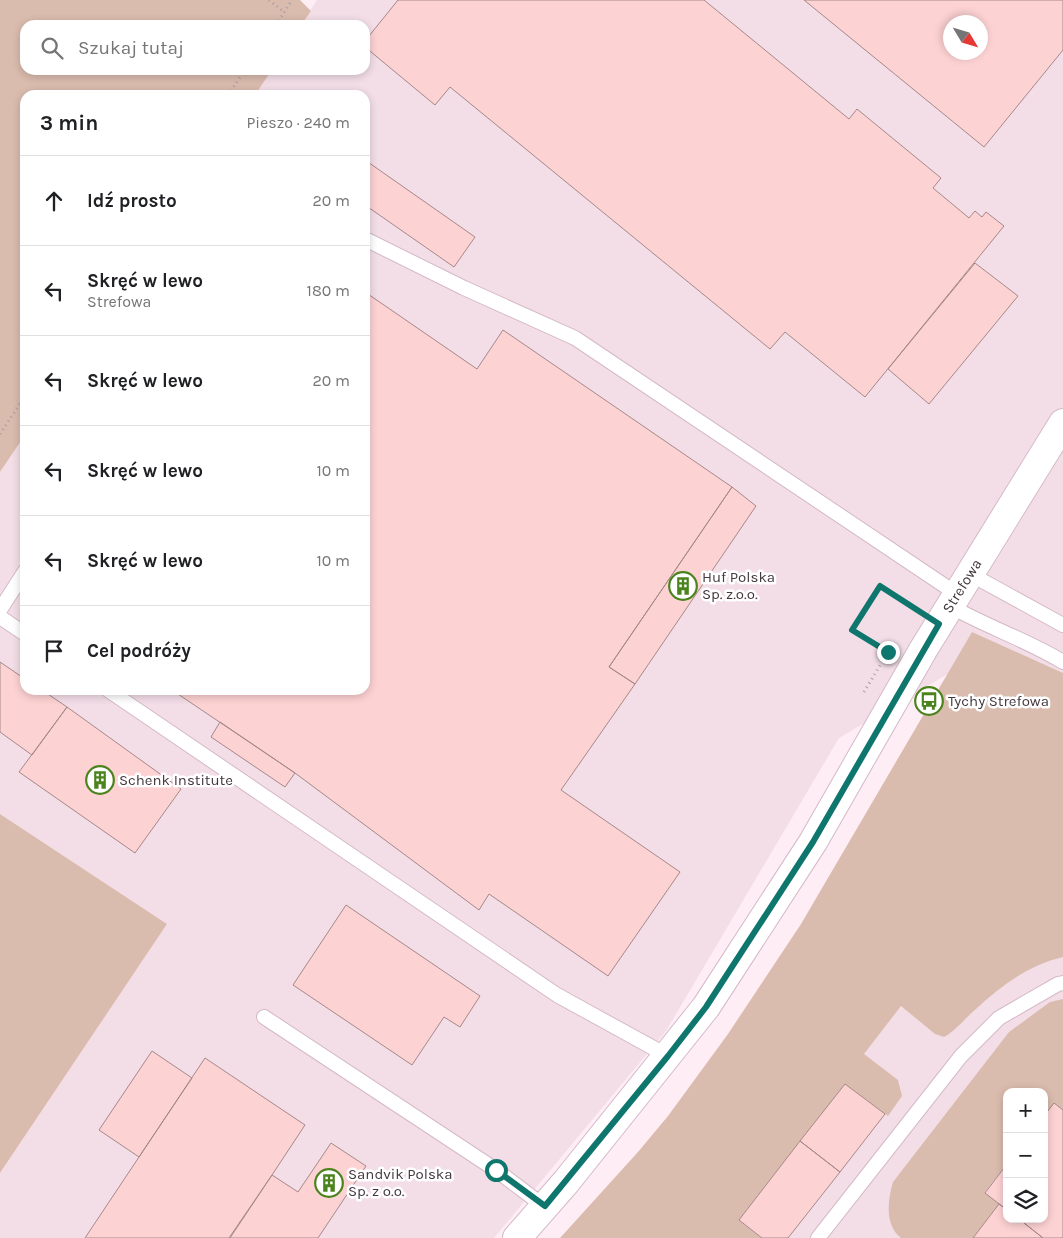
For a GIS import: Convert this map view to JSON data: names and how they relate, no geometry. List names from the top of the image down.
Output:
{
  "streets": {
    "street": ["Strefowa"]
  },
  "places": {
    "building": ["Huf Polska Sp. z.o.o.", "Schenk Institute", "Sandvik Polska Sp. z o.o."],
    "bus stop": ["Tychy Strefowa"]
  },
  "north": "bottom right",
  "page": {
    "search": "Szukaj tutaj",
    "heading": ["3 min", "Pieszo · 240 m"],
    "list": [
      ["Idź prosto", "20 m"],
      ["Skręć w lewo", "Strefowa", "180 m"],
      ["Skręć w lewo", "20 m"],
      ["Skręć w lewo", "10 m"],
      ["Skręć w lewo", "10 m"],
      "Cel podróży"
    ],
    "map_buttons": ["+", "−"]
  }
}
